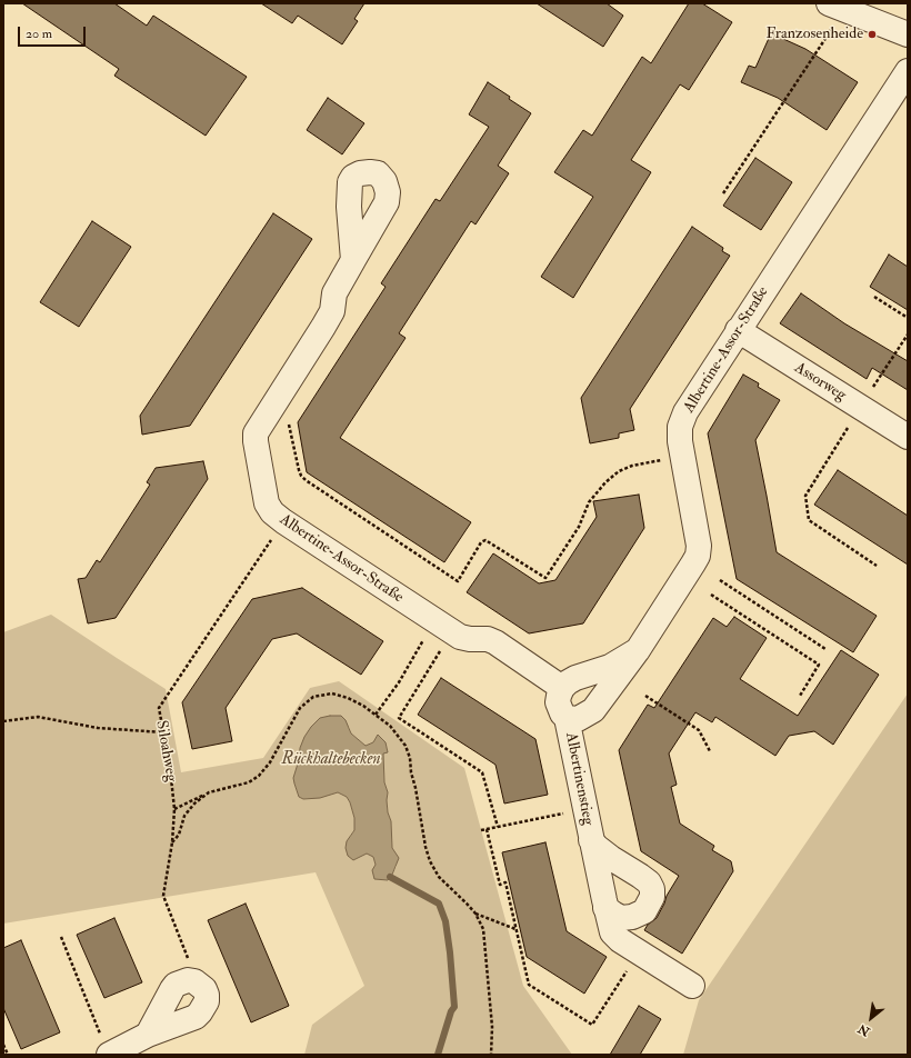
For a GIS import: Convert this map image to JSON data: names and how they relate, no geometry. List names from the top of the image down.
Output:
{
  "streets": {
    "street": ["Albertine-Assor-Straße", "Assorweg", "Albertinenstieg"],
    "path": ["Siloahweg"]
  },
  "crossings": [
    ["Albertine-Assor-Straße", "Assorweg"],
    ["Albertine-Assor-Straße", "Siloahweg"],
    ["Albertine-Assor-Straße", "Albertinenstieg"]
  ],
  "water": ["Rückhaltebecken"],
  "places": ["Franzosenheide"],
  "scale_bar": "20 m",
  "north": "bottom left"
}
